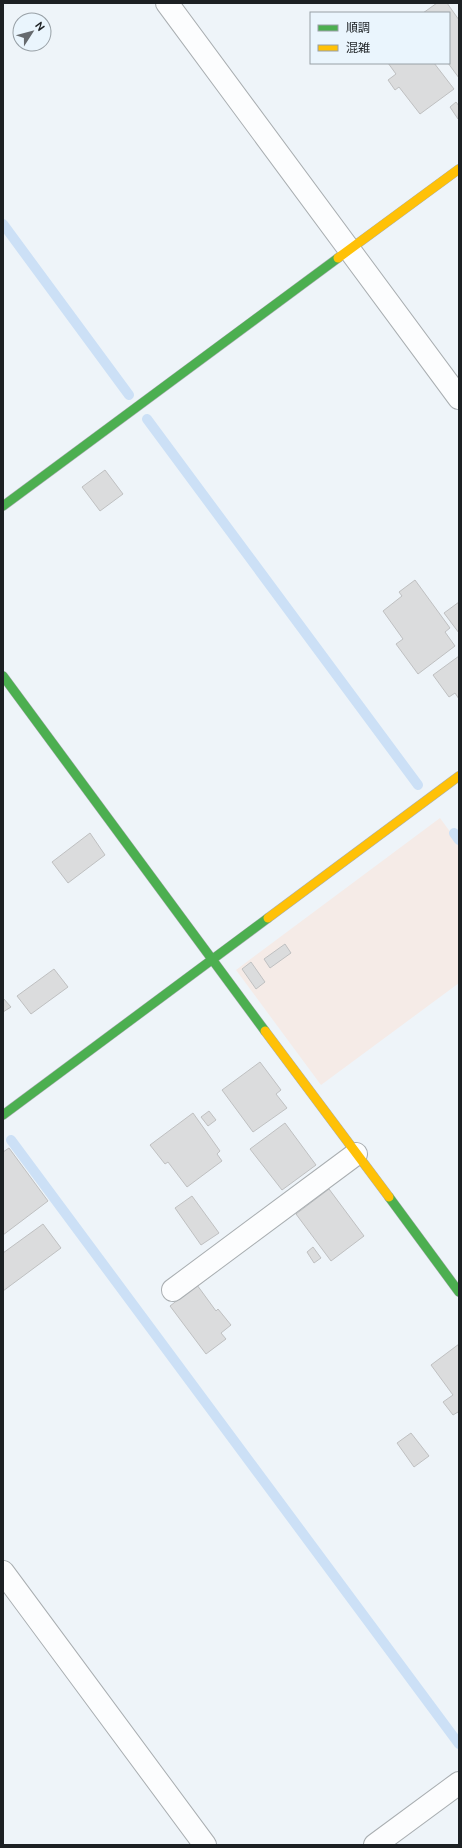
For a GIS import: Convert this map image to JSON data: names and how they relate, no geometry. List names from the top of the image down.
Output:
{
  "legend": ["順調", "混雑"],
  "north": "top right"
}
